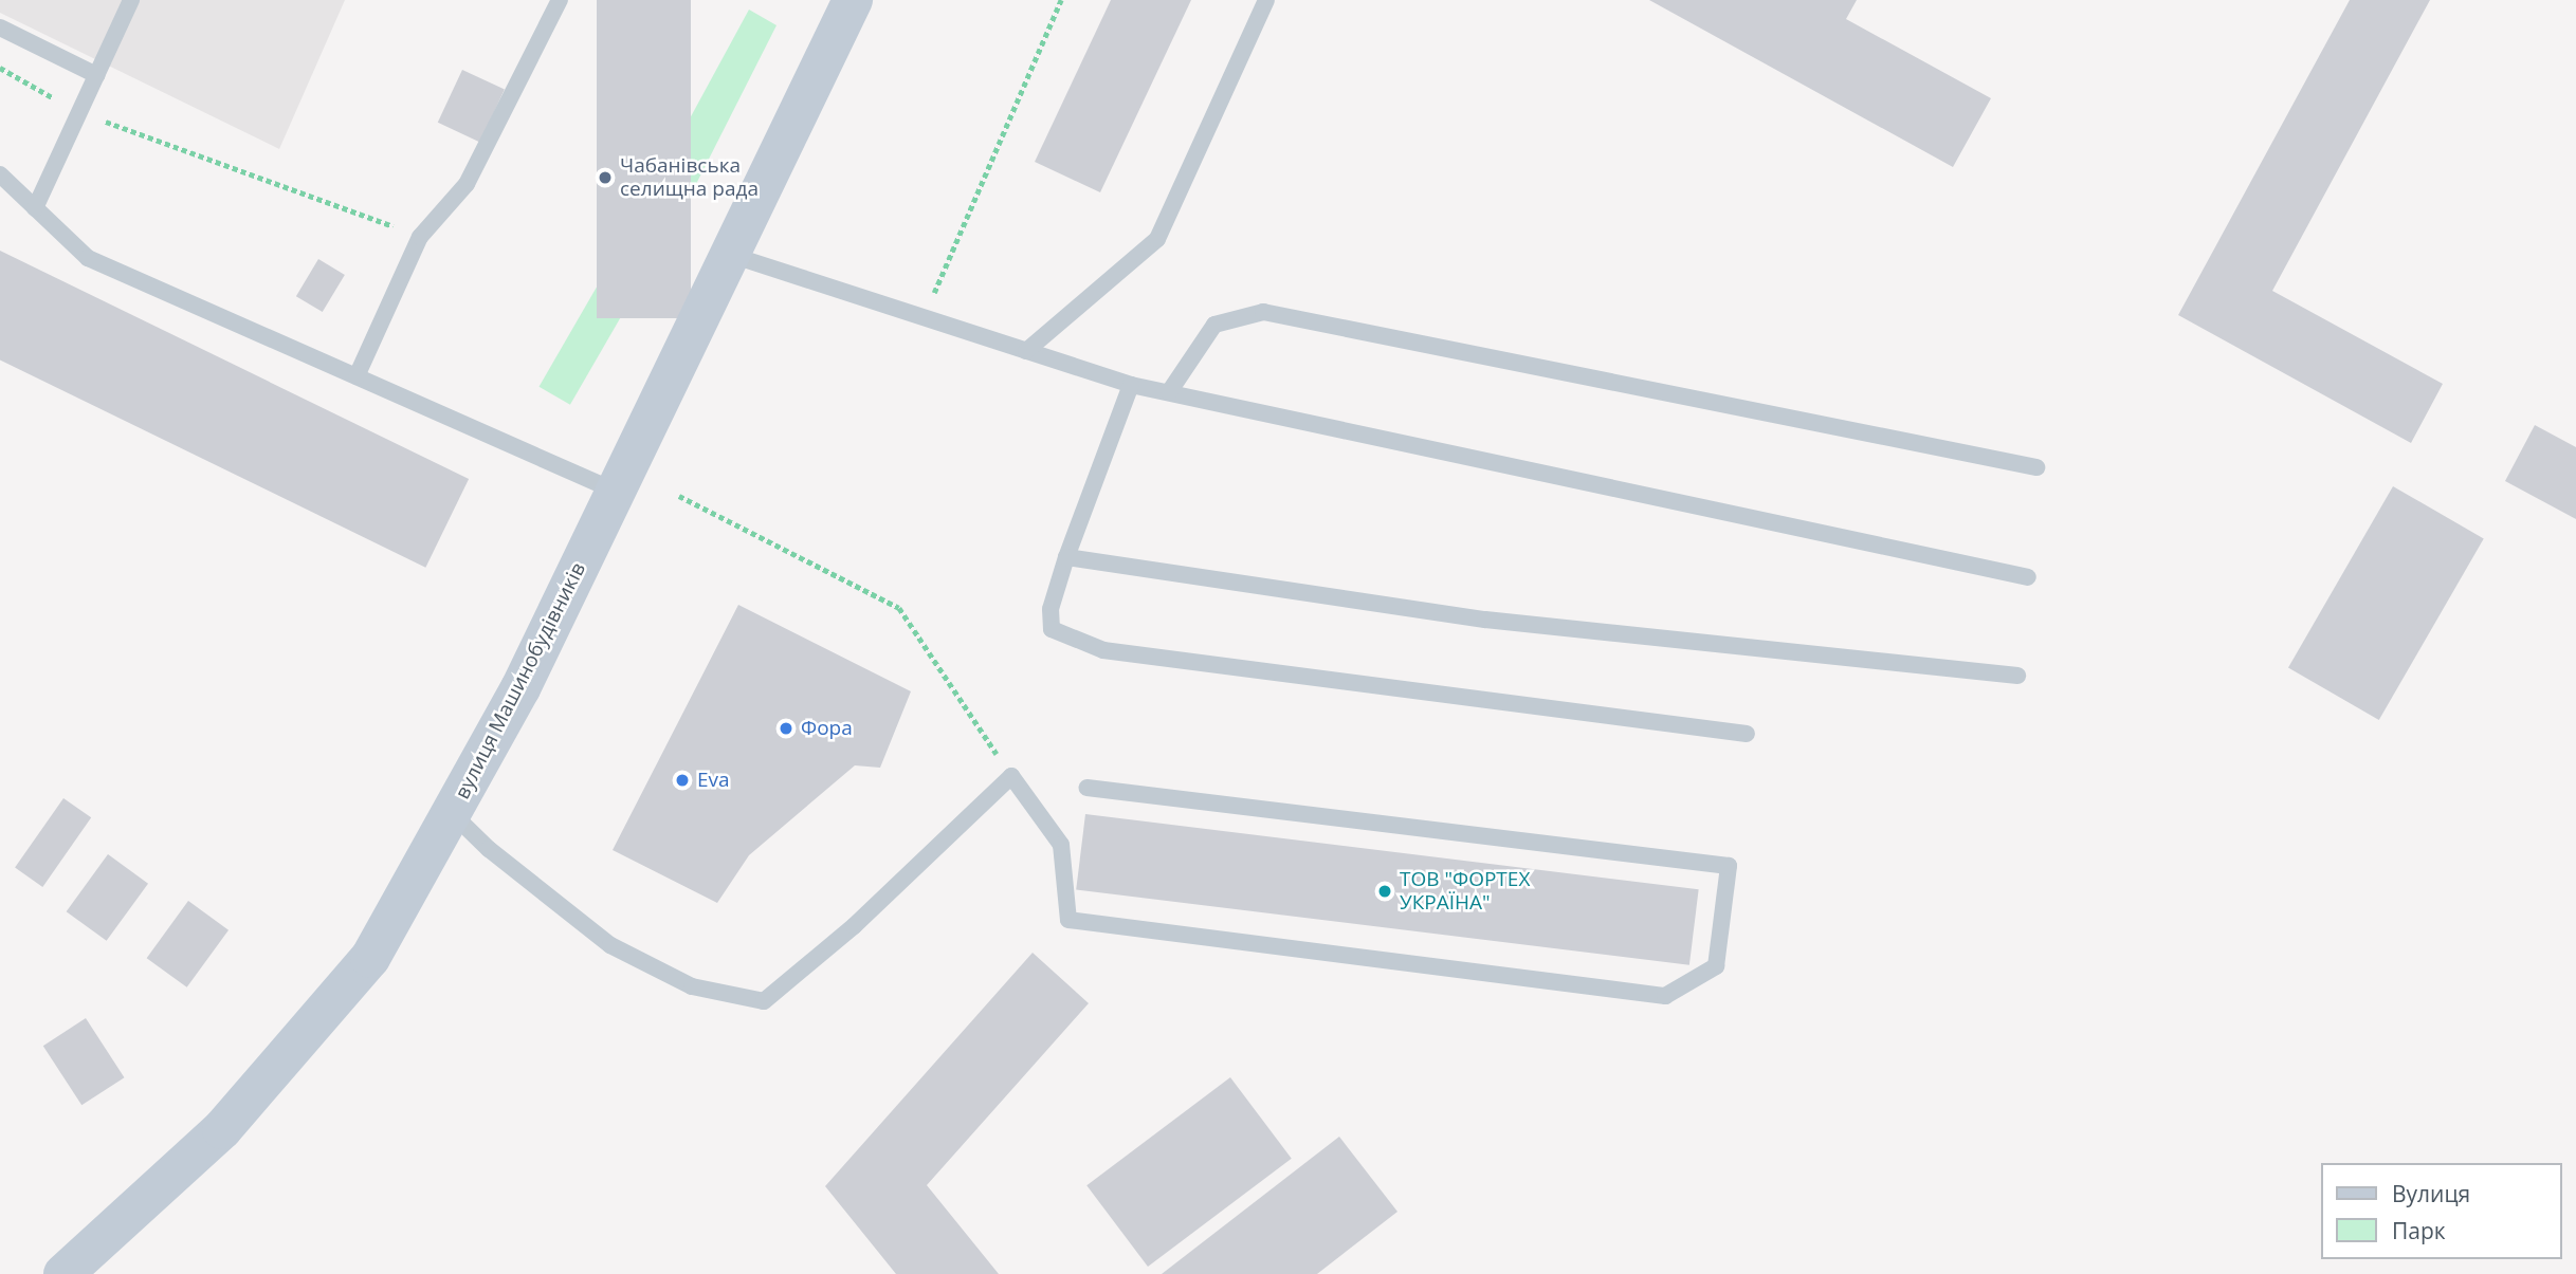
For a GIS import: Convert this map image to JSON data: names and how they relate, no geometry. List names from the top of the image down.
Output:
{
  "streets": {
    "street": ["вулиця Машинобудівників"]
  },
  "places": [
    "Чабанівська селищна рада",
    "Фора",
    "Eva",
    "ТОВ \"ФОРТЕХ УКРАЇНА\""
  ],
  "legend": ["Вулиця", "Парк"]
}
